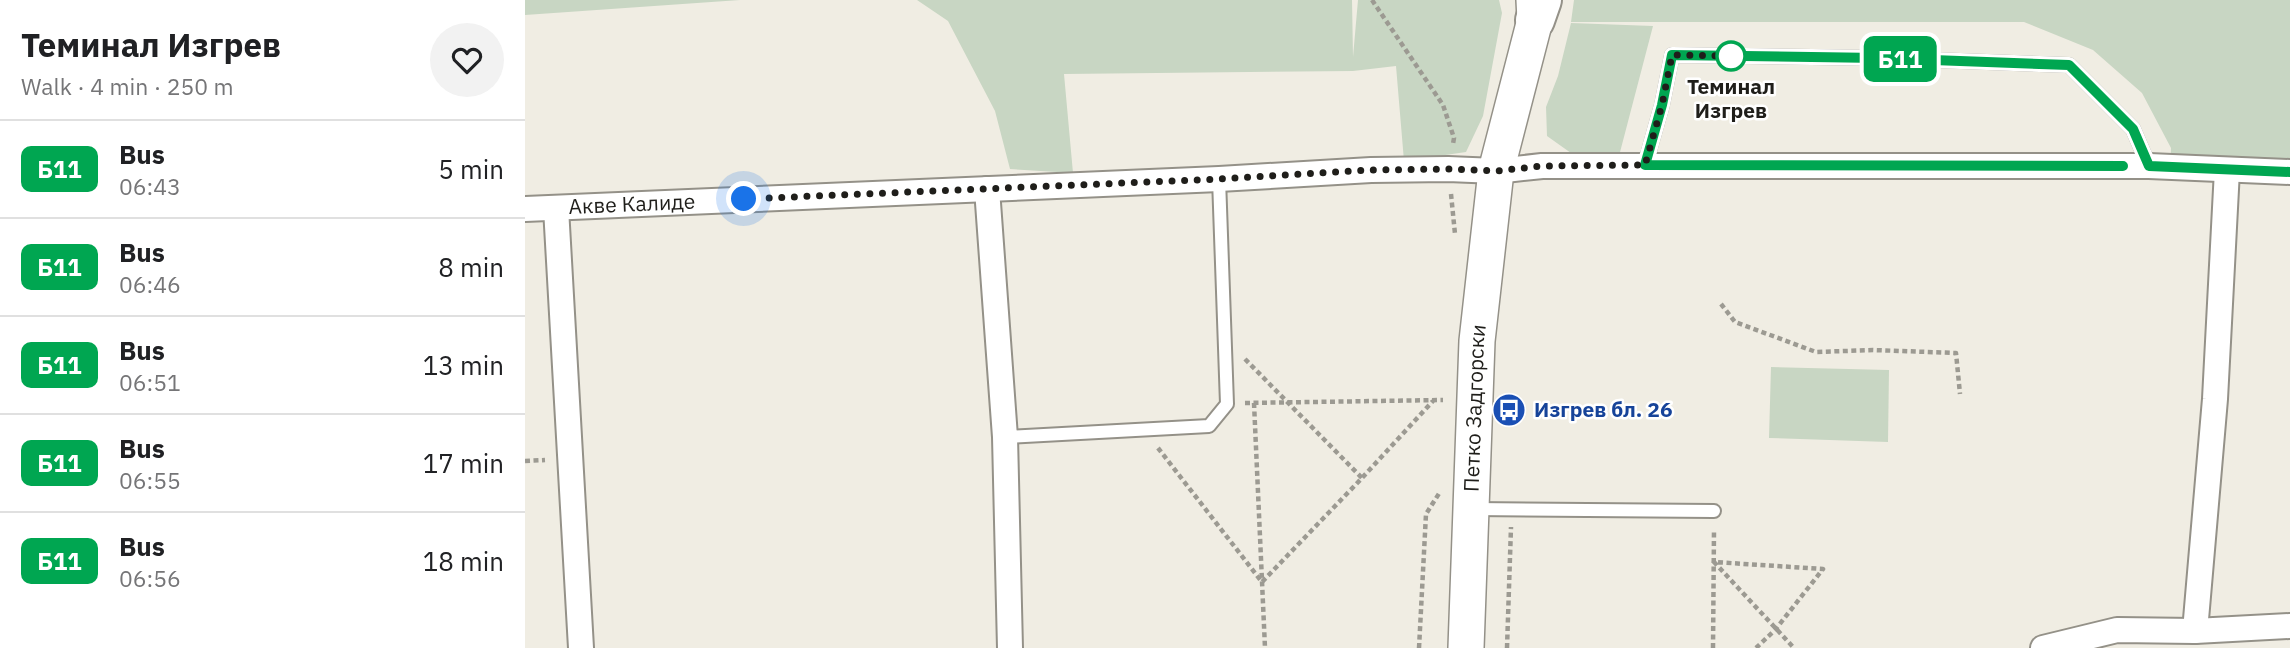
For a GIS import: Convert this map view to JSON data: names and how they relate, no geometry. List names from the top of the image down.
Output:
{
  "streets": {
    "street": ["Акве Калиде", "Петко Задгорски"]
  },
  "crossings": [
    ["Акве Калиде", "Петко Задгорски"]
  ],
  "places": {
    "other": ["Теминал Изгрев"],
    "bus stop": ["Изгрев бл. 26"]
  },
  "lines": ["bus line Б11"],
  "page": {
    "heading": ["Теминал Изгрев", "Walk · 4 min · 250 m"],
    "on_map": "Б11",
    "list": [
      {
        "mark": "Б11",
        "name": "Bus",
        "note": "06:43",
        "value": "5 min"
      },
      {
        "mark": "Б11",
        "name": "Bus",
        "note": "06:46",
        "value": "8 min"
      },
      {
        "mark": "Б11",
        "name": "Bus",
        "note": "06:51",
        "value": "13 min"
      },
      {
        "mark": "Б11",
        "name": "Bus",
        "note": "06:55",
        "value": "17 min"
      },
      {
        "mark": "Б11",
        "name": "Bus",
        "note": "06:56",
        "value": "18 min"
      }
    ]
  }
}
